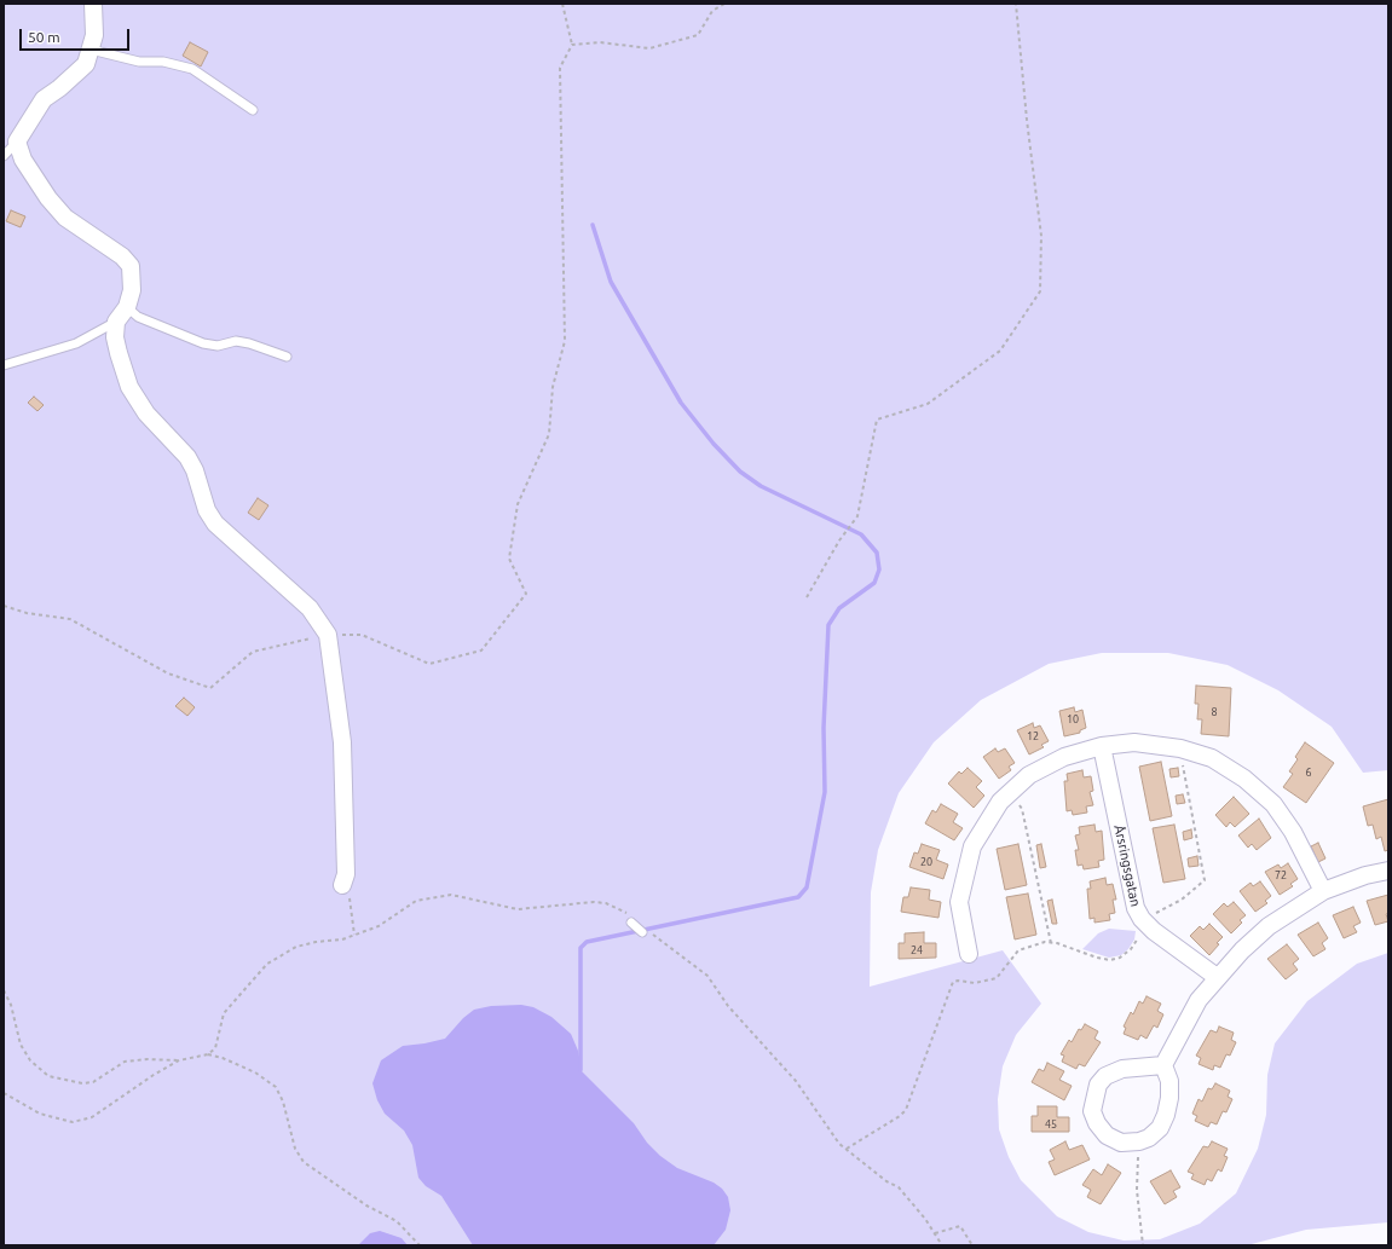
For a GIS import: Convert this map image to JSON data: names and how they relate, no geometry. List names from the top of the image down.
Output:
{
  "streets": {
    "street": ["Årsringsgatan"]
  },
  "house_numbers": [
    "8",
    "10",
    "12",
    "6",
    "20",
    "72",
    "24",
    "45"
  ],
  "scale_bar": "50 m"
}
